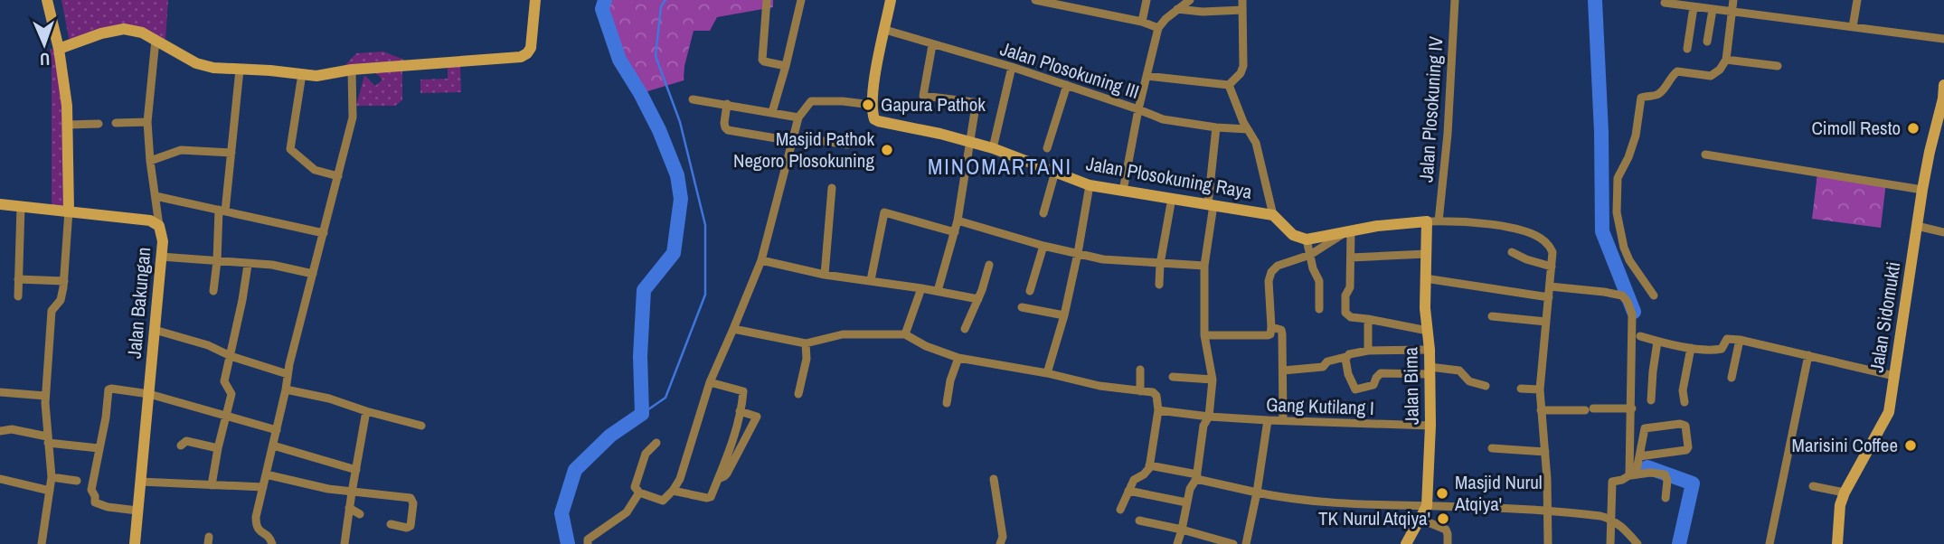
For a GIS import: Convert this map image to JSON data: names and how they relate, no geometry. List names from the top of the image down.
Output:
{
  "streets": {
    "street": [
      "Jalan Plosokuning III",
      "Jalan Plosokuning IV",
      "Jalan Plosokuning Raya",
      "Jalan Bakungan",
      "Jalan Sidomukti",
      "Jalan Bima",
      "Gang Kutilang I"
    ]
  },
  "crossings": [
    ["Jalan Bima", "Gang Kutilang I"]
  ],
  "districts": ["MINOMARTANI"],
  "places": [
    "Gapura Pathok",
    "Cimoll Resto",
    "Masjid Pathok Negoro Plosokuning",
    "Marisini Coffee",
    "Masjid Nurul Atqiya'",
    "TK Nurul Atqiya'"
  ],
  "north": "bottom"
}
